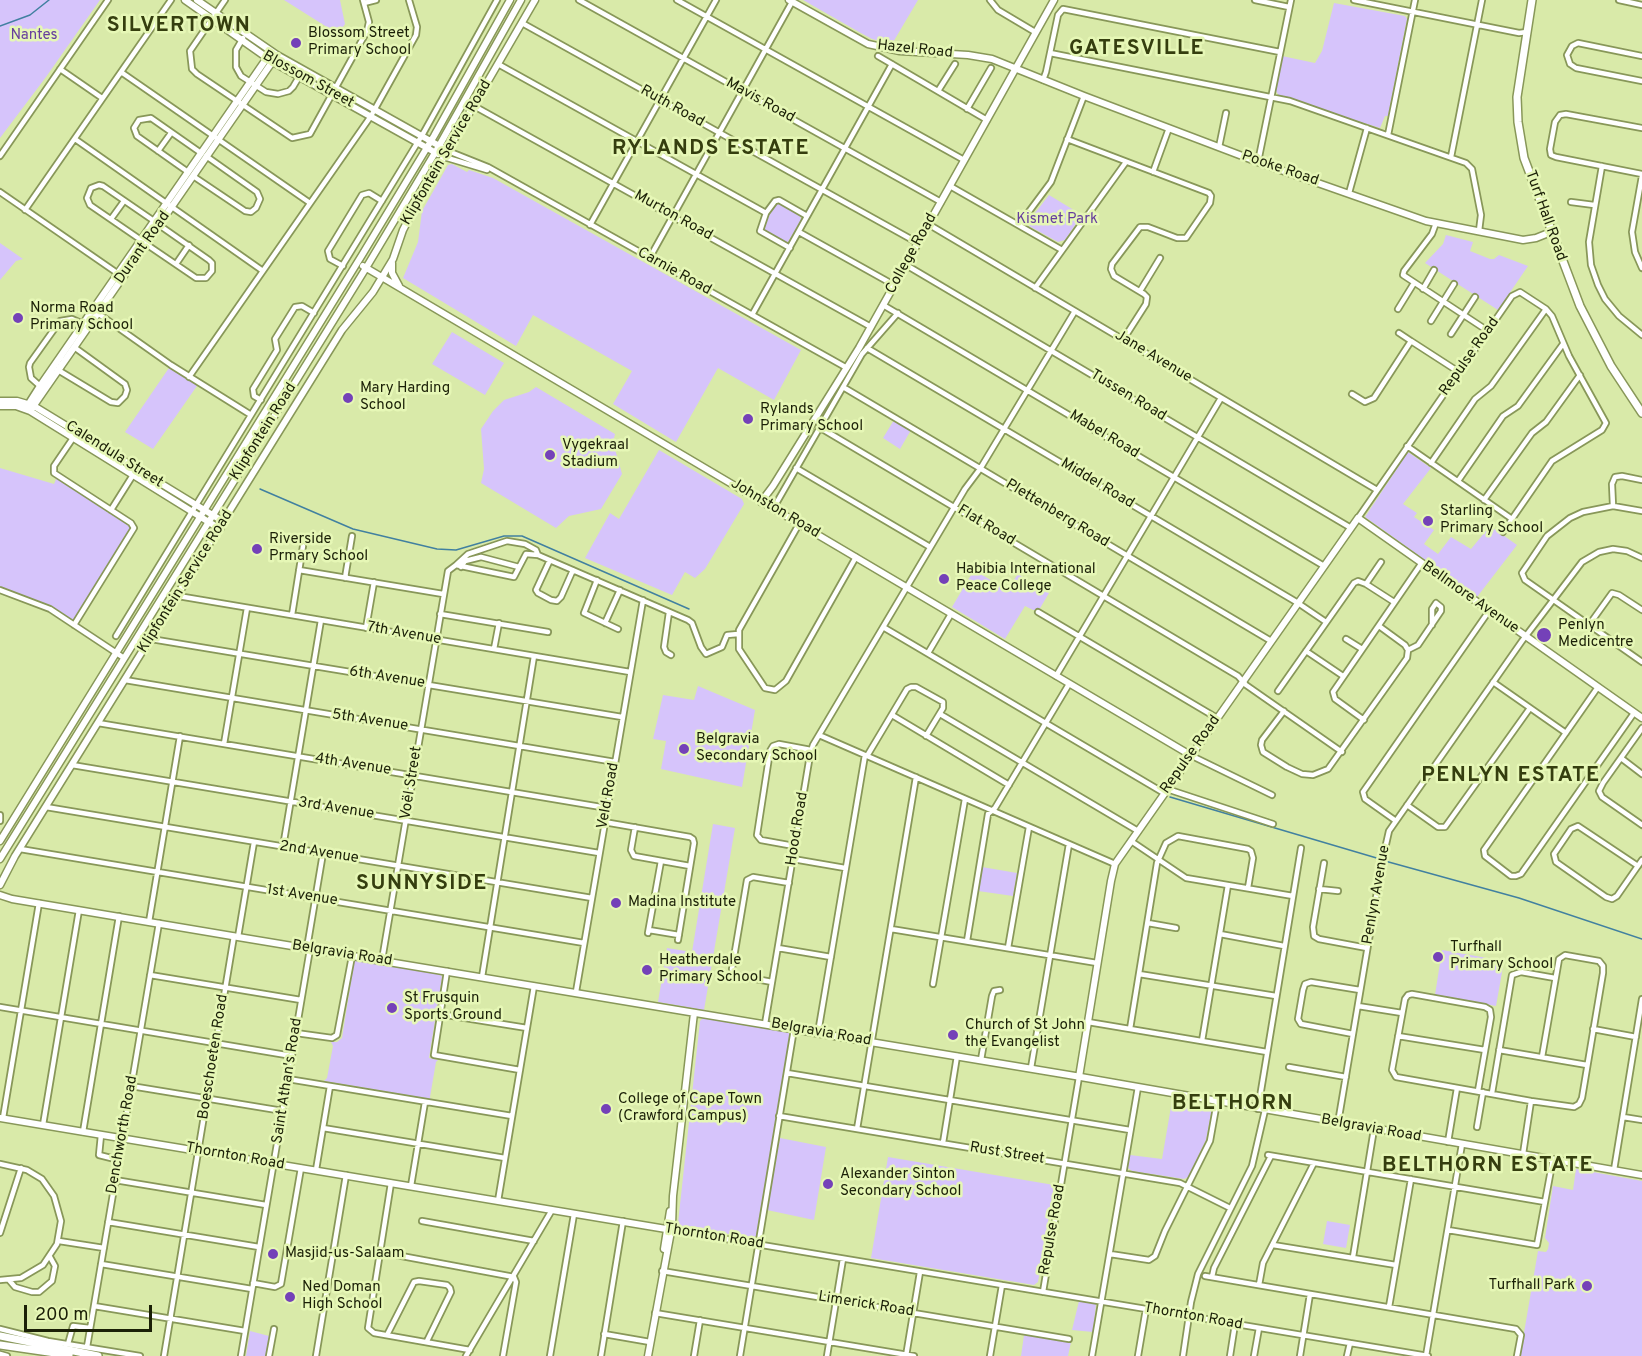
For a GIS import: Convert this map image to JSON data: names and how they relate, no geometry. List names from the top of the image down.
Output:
{
  "streets": {
    "main road": ["Turf Hall Road"],
    "street": [
      "Hazel Road",
      "Blossom Street",
      "Mavis Road",
      "Ruth Road",
      "Klipfontein Service Road",
      "Pooke Road",
      "Murton Road",
      "Durant Road",
      "College Road",
      "Carnie Road",
      "Jane Avenue",
      "Repulse Road",
      "Tussen Road",
      "Klipfontein Road",
      "Mabel Road",
      "Calendula Street",
      "Middel Road",
      "Johnston Road",
      "Plettenberg Road",
      "Flat Road",
      "Bellmore Avenue",
      "7th Avenue",
      "6th Avenue",
      "5th Avenue",
      "4th Avenue",
      "Voël Street",
      "Veld Road",
      "3rd Avenue",
      "Hood Road",
      "2nd Avenue",
      "Penlyn Avenue",
      "1st Avenue",
      "Belgravia Road",
      "Boeschoeten Road",
      "Saint Athan's Road",
      "Denchworth Road",
      "Rust Street",
      "Thornton Road",
      "Limerick Road"
    ]
  },
  "crossings": [
    ["Hazel Road", "Pooke Road"],
    ["Hazel Road", "College Road"],
    ["Blossom Street", "Durant Road"],
    ["Blossom Street", "Carnie Road"],
    ["Blossom Street", "Klipfontein Road"],
    ["Mavis Road", "College Road"],
    ["Ruth Road", "Klipfontein Service Road"],
    ["Ruth Road", "College Road"],
    ["Klipfontein Service Road", "Murton Road"],
    ["Klipfontein Service Road", "Carnie Road"],
    ["Klipfontein Service Road", "Calendula Street"],
    ["Klipfontein Service Road", "Johnston Road"],
    ["Klipfontein Service Road", "7th Avenue"],
    ["Klipfontein Service Road", "6th Avenue"],
    ["Klipfontein Service Road", "5th Avenue"],
    ["Klipfontein Service Road", "4th Avenue"],
    ["Klipfontein Service Road", "3rd Avenue"],
    ["Klipfontein Service Road", "2nd Avenue"],
    ["Klipfontein Service Road", "1st Avenue"],
    ["Pooke Road", "Turf Hall Road"],
    ["Pooke Road", "College Road"],
    ["Murton Road", "College Road"],
    ["Durant Road", "Calendula Street"],
    ["College Road", "Carnie Road"],
    ["College Road", "Jane Avenue"],
    ["College Road", "Tussen Road"],
    ["College Road", "Mabel Road"],
    ["College Road", "Johnston Road"],
    ["Carnie Road", "Klipfontein Road"],
    ["Jane Avenue", "Repulse Road"],
    ["Jane Avenue", "Hood Road"],
    ["Repulse Road", "Tussen Road"],
    ["Repulse Road", "Mabel Road"],
    ["Repulse Road", "Middel Road"],
    ["Repulse Road", "Johnston Road"],
    ["Repulse Road", "Plettenberg Road"],
    ["Repulse Road", "Flat Road"],
    ["Repulse Road", "Bellmore Avenue"],
    ["Repulse Road", "Belgravia Road"],
    ["Repulse Road", "Rust Street"],
    ["Repulse Road", "Thornton Road"],
    ["Tussen Road", "Hood Road"],
    ["Klipfontein Road", "Calendula Street"],
    ["Klipfontein Road", "Johnston Road"],
    ["Mabel Road", "Hood Road"],
    ["Middel Road", "Hood Road"],
    ["Johnston Road", "Hood Road"],
    ["Plettenberg Road", "Hood Road"],
    ["Flat Road", "Hood Road"],
    ["Bellmore Avenue", "Penlyn Avenue"],
    ["7th Avenue", "Voël Street"],
    ["7th Avenue", "Veld Road"],
    ["6th Avenue", "Voël Street"],
    ["6th Avenue", "Veld Road"],
    ["5th Avenue", "Voël Street"],
    ["5th Avenue", "Veld Road"],
    ["4th Avenue", "Voël Street"],
    ["4th Avenue", "Veld Road"],
    ["Voël Street", "3rd Avenue"],
    ["Voël Street", "2nd Avenue"],
    ["Voël Street", "1st Avenue"],
    ["Voël Street", "Belgravia Road"],
    ["Veld Road", "3rd Avenue"],
    ["Veld Road", "2nd Avenue"],
    ["Veld Road", "1st Avenue"],
    ["Veld Road", "Belgravia Road"],
    ["Hood Road", "Belgravia Road"],
    ["2nd Avenue", "Boeschoeten Road"],
    ["2nd Avenue", "Saint Athan's Road"],
    ["Penlyn Avenue", "Belgravia Road"],
    ["1st Avenue", "Boeschoeten Road"],
    ["1st Avenue", "Saint Athan's Road"],
    ["Belgravia Road", "Boeschoeten Road"],
    ["Belgravia Road", "Saint Athan's Road"],
    ["Belgravia Road", "Denchworth Road"],
    ["Boeschoeten Road", "Thornton Road"],
    ["Saint Athan's Road", "Thornton Road"],
    ["Denchworth Road", "Thornton Road"]
  ],
  "districts": [
    "SILVERTOWN",
    "GATESVILLE",
    "RYLANDS ESTATE",
    "PENLYN ESTATE",
    "SUNNYSIDE",
    "BELTHORN",
    "BELTHORN ESTATE"
  ],
  "parks": ["Nantes", "Kismet Park"],
  "places": [
    "Blossom Street Primary School",
    "Norma Road Primary School",
    "Mary Harding School",
    "Rylands Primary School",
    "Vygekraal Stadium",
    "Starling Primary School",
    "Riverside Prmary School",
    "Habibia International Peace College",
    "Penlyn Medicentre",
    "Belgravia Secondary School",
    "Madina Institute",
    "Turfhall Primary School",
    "Heatherdale Primary School",
    "St Frusquin Sports Ground",
    "Church of St John the Evangelist",
    "College of Cape Town (Crawford Campus)",
    "Alexander Sinton Secondary School",
    "Masjid-us-Salaam",
    "Turfhall Park",
    "Ned Doman High School"
  ],
  "scale_bar": "200 m"
}
